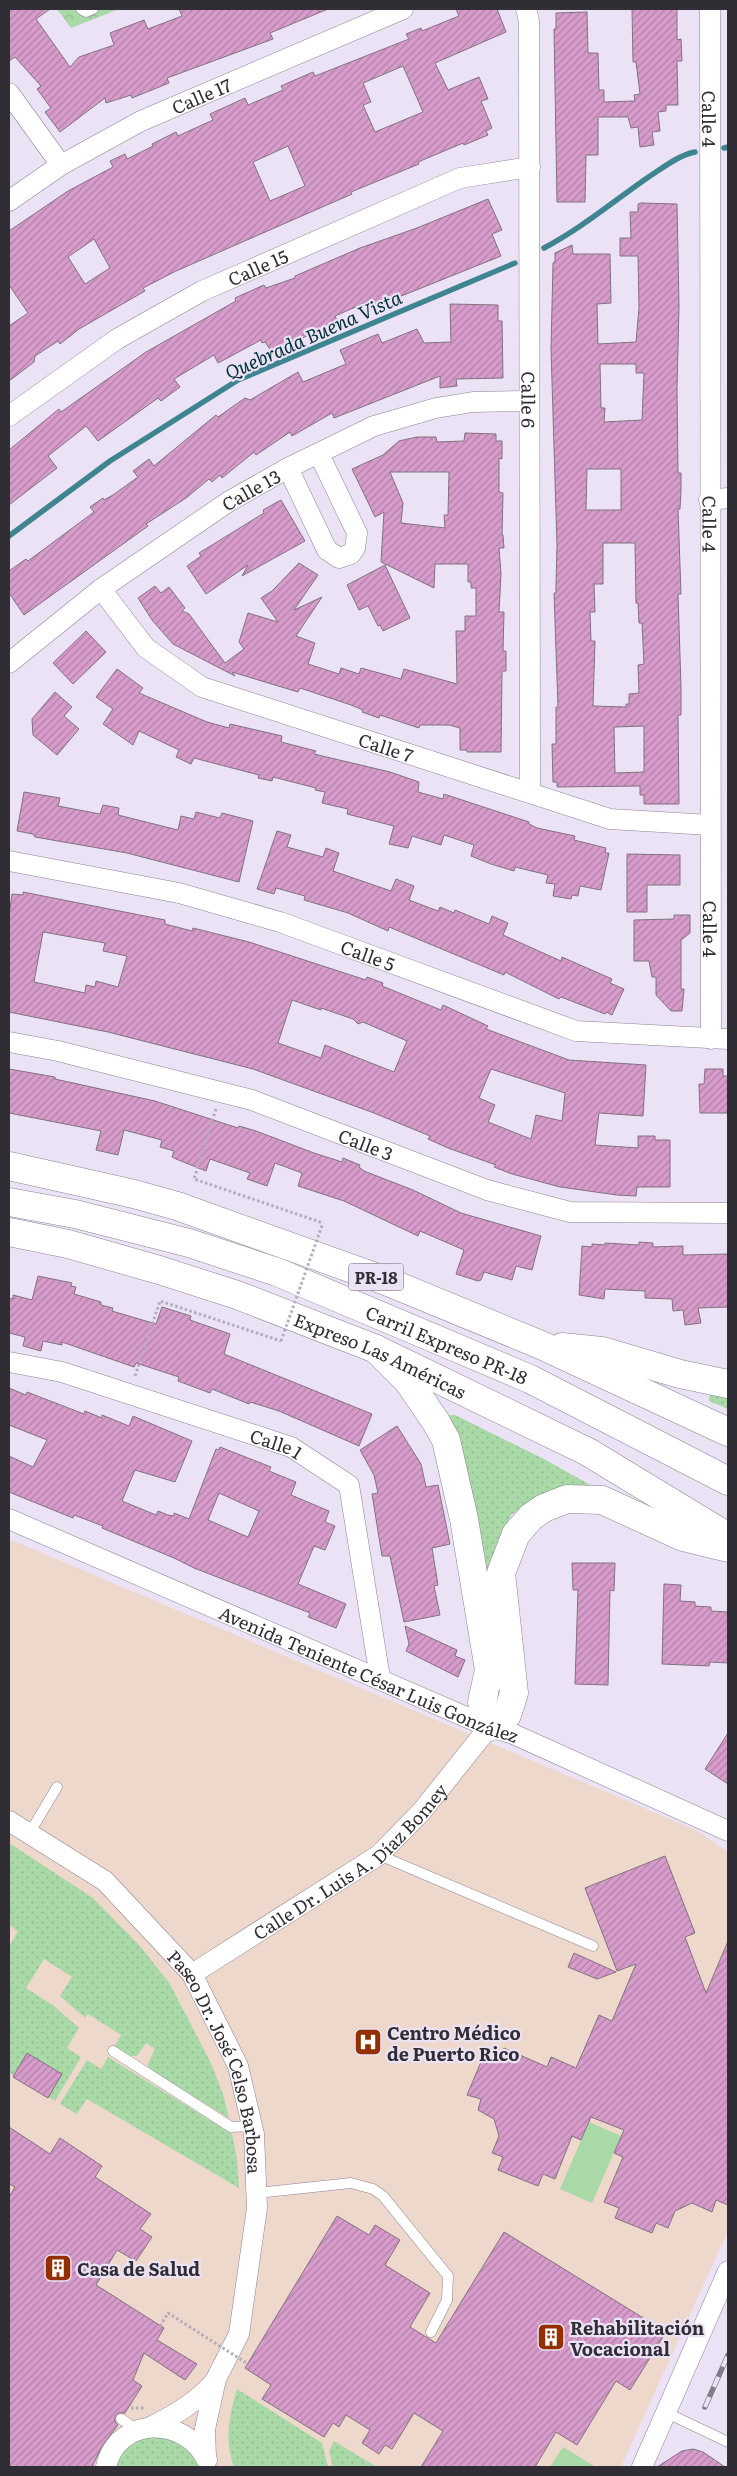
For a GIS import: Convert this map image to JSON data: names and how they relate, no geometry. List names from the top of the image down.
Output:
{
  "streets": {
    "highway": ["PR-18", "Carril Expreso PR-18", "Expreso Las Américas"],
    "street": [
      "Calle 17",
      "Calle 4",
      "Calle 15",
      "Calle 6",
      "Calle 13",
      "Calle 7",
      "Calle 5",
      "Calle 3",
      "Calle 1",
      "Avenida Teniente César Luis González",
      "Calle Dr. Luis A. Díaz Bomey",
      "Paseo Dr. José Celso Barbosa"
    ]
  },
  "crossings": [
    ["Calle 4", "Calle 7"],
    ["Calle 4", "Calle 5"],
    ["Calle 15", "Calle 6"],
    ["Calle 6", "Calle 13"],
    ["Calle 6", "Calle 7"],
    ["Calle 13", "Calle 7"],
    ["Calle 1", "Avenida Teniente César Luis González"],
    ["Avenida Teniente César Luis González", "Calle Dr. Luis A. Díaz Bomey"],
    ["Calle Dr. Luis A. Díaz Bomey", "Paseo Dr. José Celso Barbosa"]
  ],
  "water": ["Quebrada Buena Vista"],
  "places": {
    "hospital": ["Centro Médico de Puerto Rico"],
    "building": ["Casa de Salud", "Rehabilitación Vocacional"]
  }
}
